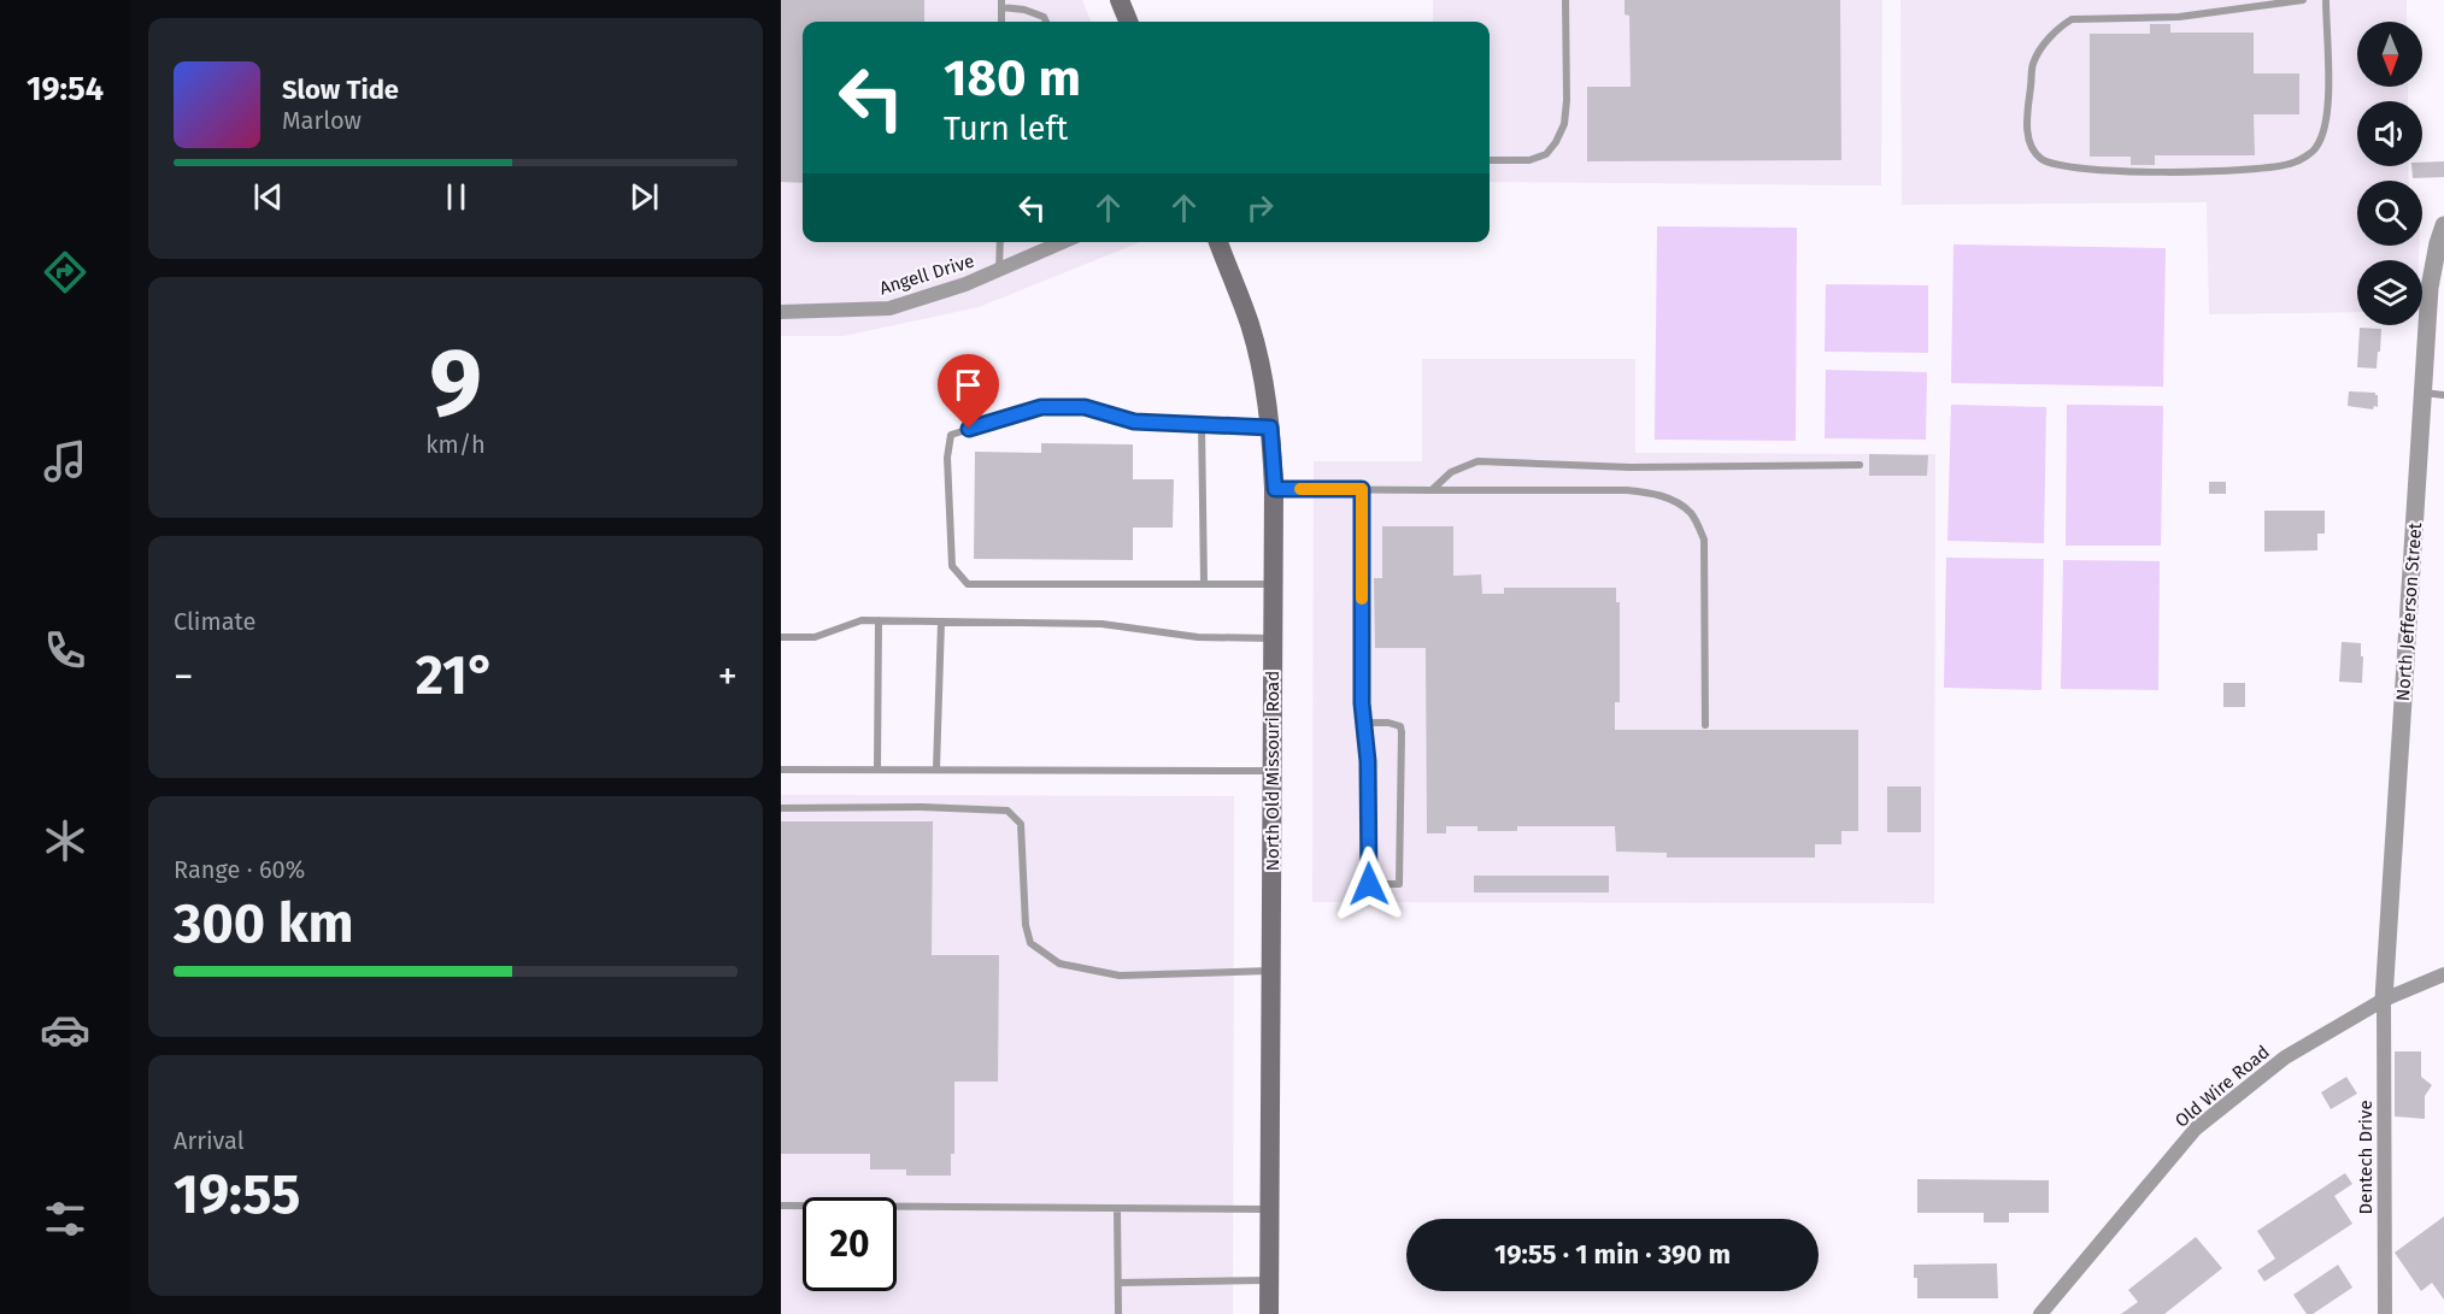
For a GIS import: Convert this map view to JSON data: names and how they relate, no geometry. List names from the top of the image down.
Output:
{
  "streets": {
    "main road": ["North Old Missouri Road"],
    "street": [
      "Angell Drive",
      "North Jefferson Street",
      "Old Wire Road",
      "Dentech Drive"
    ]
  },
  "crossings": [
    ["North Jefferson Street", "Old Wire Road"],
    ["North Jefferson Street", "Dentech Drive"],
    ["Old Wire Road", "Dentech Drive"]
  ],
  "north": "bottom",
  "page": {
    "tabs": "19:54",
    "turn": ["180 m", "Turn left"],
    "song": ["Slow Tide", "Marlow"],
    "tile": [
      ["9", "km/h"],
      "Climate",
      ["Range · 60%", "300 km"],
      ["Arrival", "19:55"]
    ],
    "heat": ["−", "21°", "+"],
    "limit": "20",
    "trip": "19:55 · 1 min · 390 m"
  }
}
